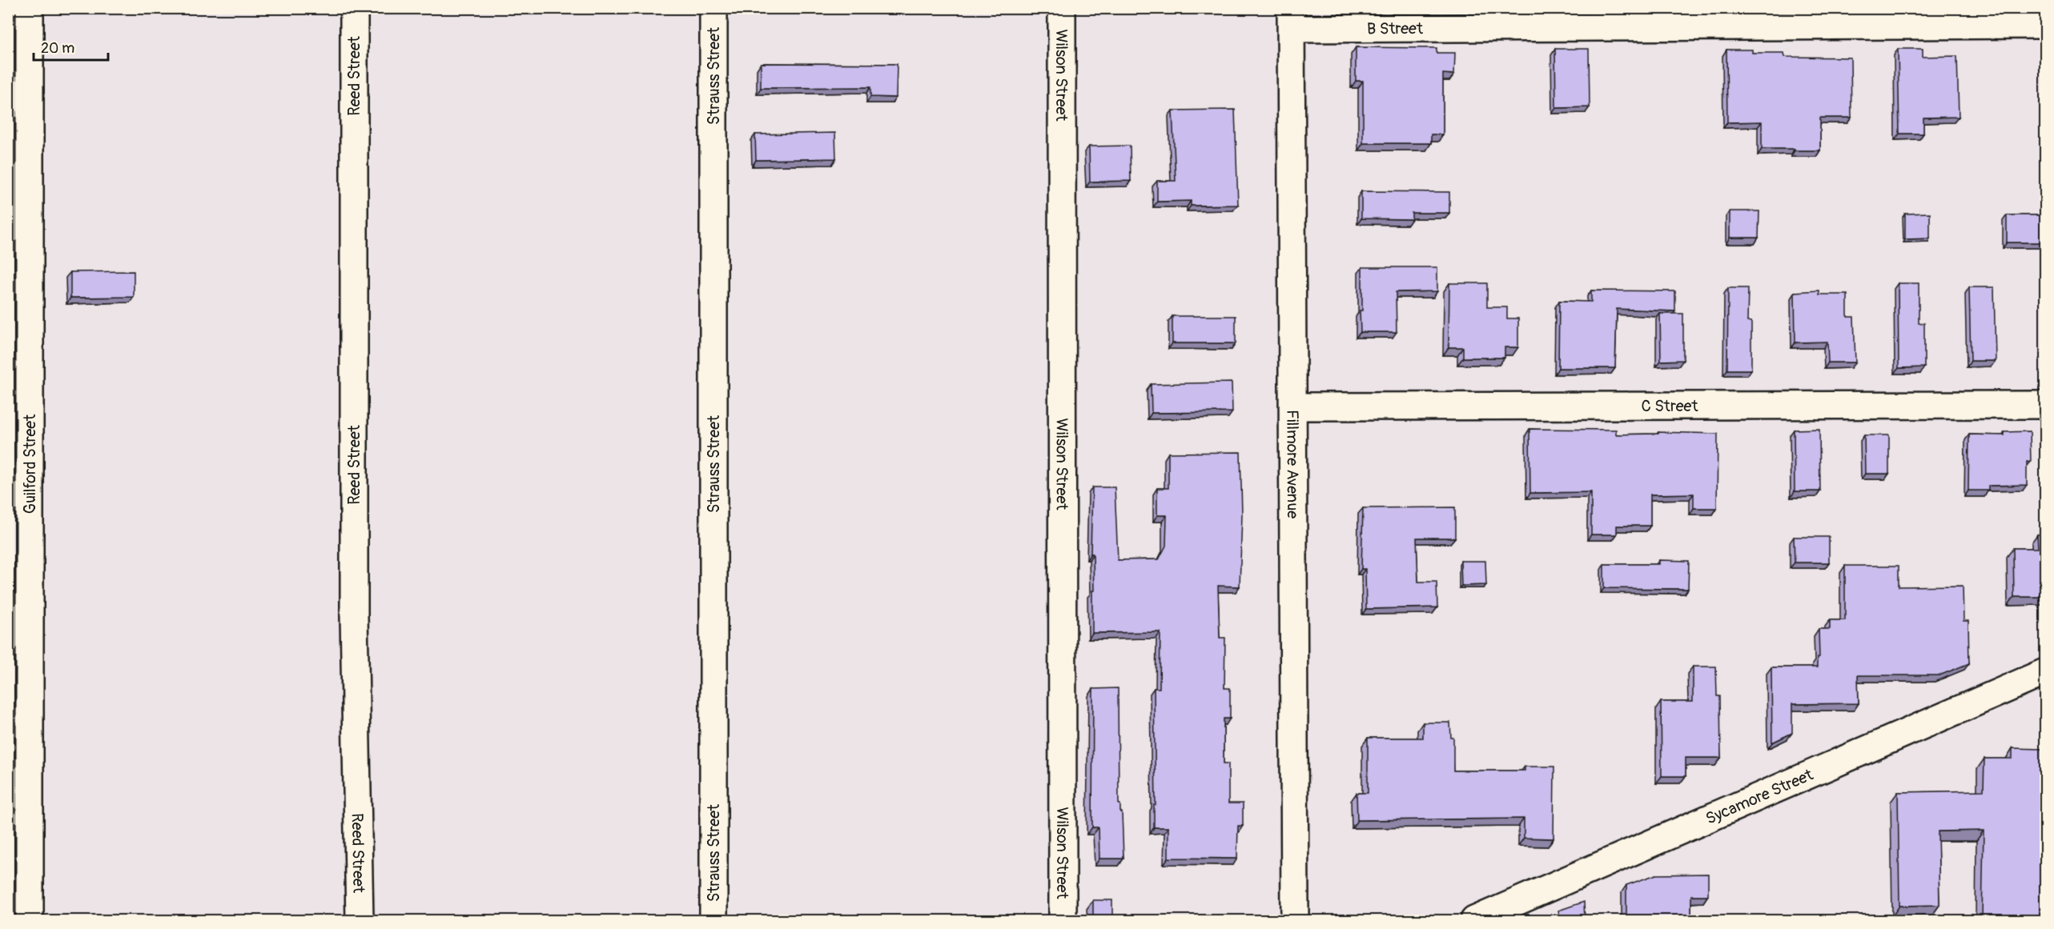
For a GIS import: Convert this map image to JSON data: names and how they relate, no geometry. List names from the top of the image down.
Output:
{
  "streets": {
    "street": [
      "B Street",
      "Reed Street",
      "Strauss Street",
      "Wilson Street",
      "C Street",
      "Guilford Street",
      "Fillmore Avenue",
      "Sycamore Street"
    ]
  },
  "crossings": [
    ["B Street", "Fillmore Avenue"],
    ["C Street", "Fillmore Avenue"]
  ],
  "scale_bar": "20 m"
}
